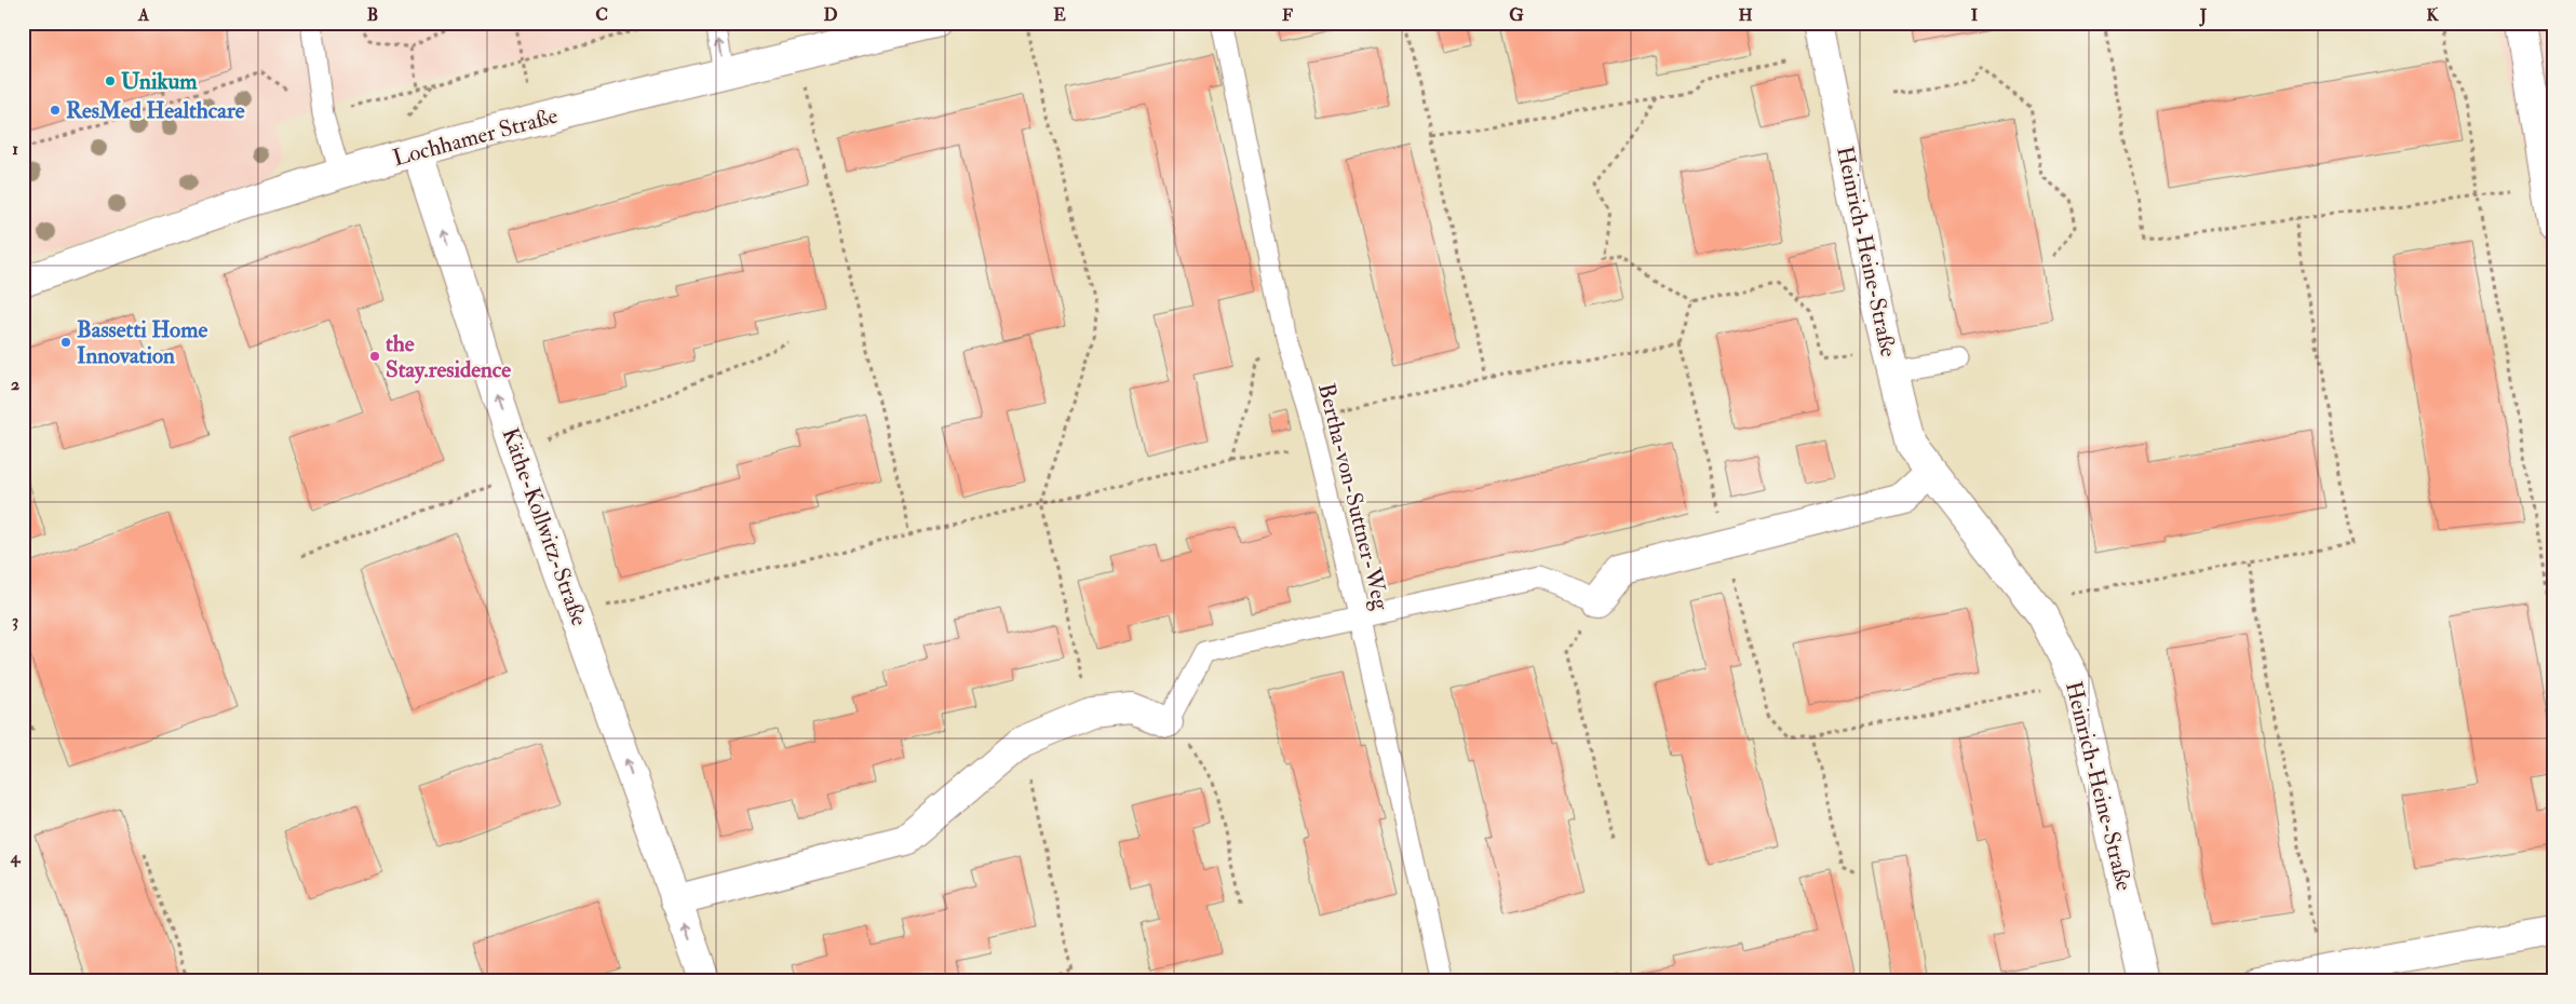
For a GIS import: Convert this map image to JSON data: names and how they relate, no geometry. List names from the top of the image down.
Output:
{
  "streets": {
    "street": ["Lochhamer Straße", "Heinrich-Heine-Straße", "Käthe-Kollwitz-Straße"],
    "lane": ["Bertha-von-Suttner-Weg"]
  },
  "crossings": [
    ["Lochhamer Straße", "Käthe-Kollwitz-Straße"]
  ],
  "one_way": ["Käthe-Kollwitz-Straße"],
  "places": [
    "Unikum",
    "ResMed Healthcare",
    "Bassetti Home Innovation",
    "the Stay.residence"
  ],
  "grid": {
    "columns": [
      "A",
      "B",
      "C",
      "D",
      "E",
      "F",
      "G",
      "H",
      "I",
      "J",
      "K"
    ],
    "rows": [
      "1",
      "2",
      "3",
      "4"
    ]
  }
}
